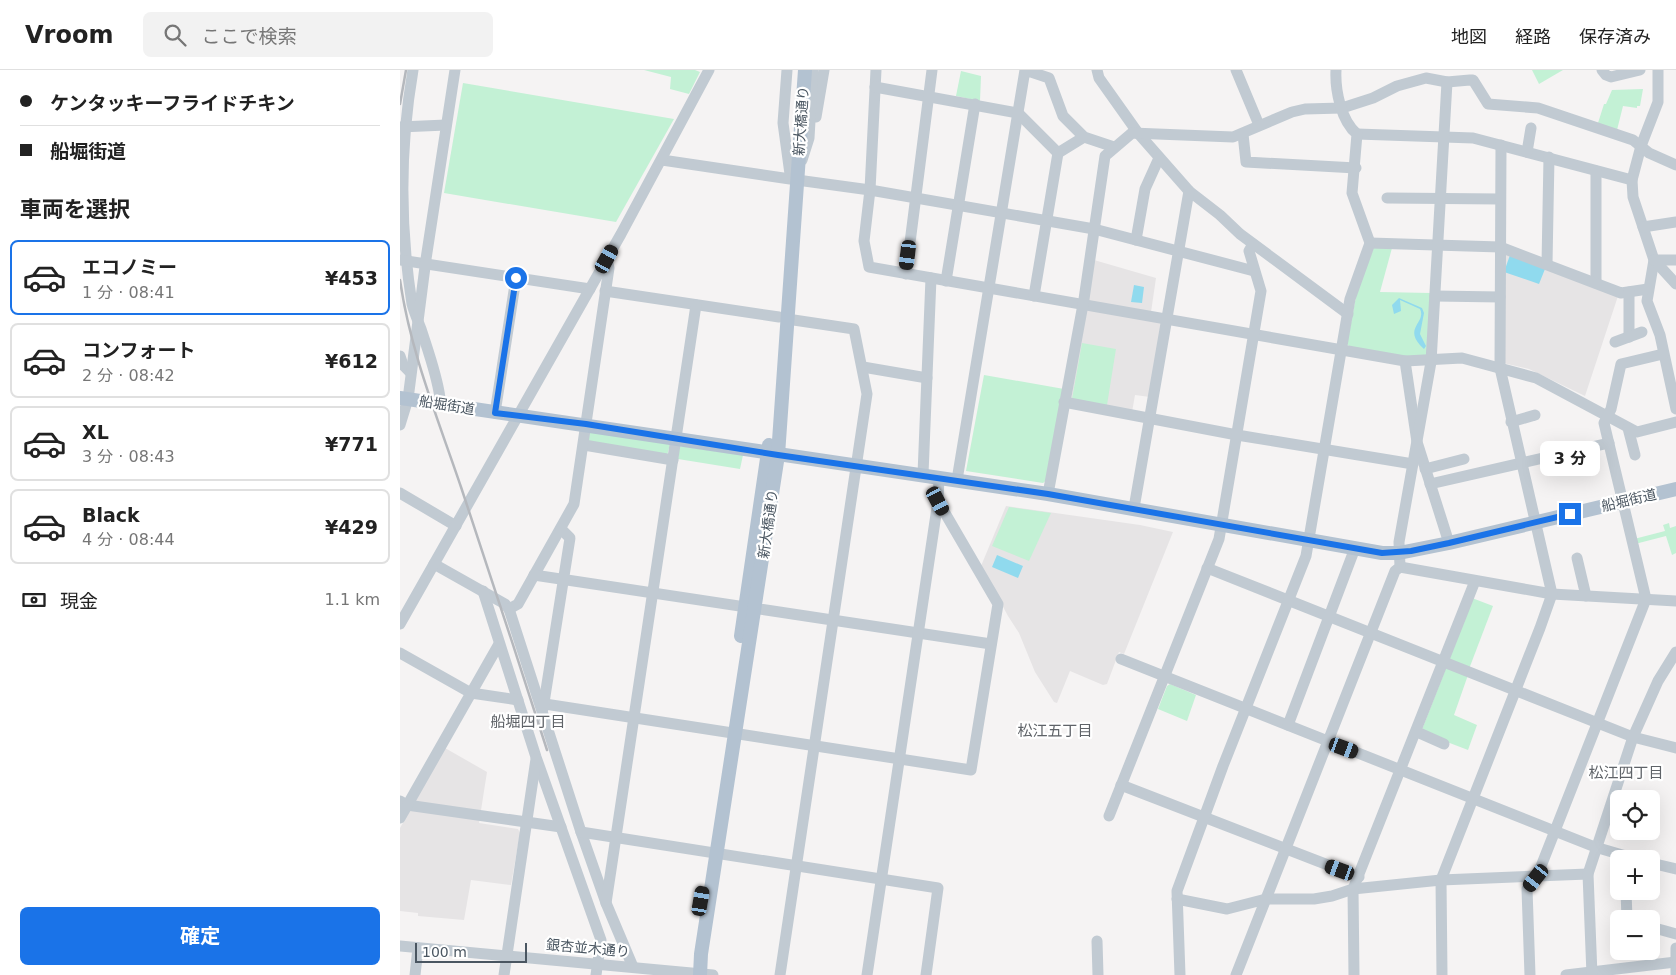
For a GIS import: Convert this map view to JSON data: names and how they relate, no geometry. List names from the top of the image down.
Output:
{
  "streets": {
    "main road": ["新大橋通り", "船堀街道"],
    "street": ["銀杏並木通り"]
  },
  "crossings": [
    ["新大橋通り", "船堀街道"],
    ["新大橋通り", "銀杏並木通り"]
  ],
  "districts": ["船堀四丁目", "松江五丁目", "松江四丁目"],
  "scale_bar": "100 m",
  "page": {
    "header": "Vroom",
    "search": "ここで検索",
    "nav": ["地図", "経路", "保存済み"],
    "banner": ["ケンタッキーフライドチキン", "船堀街道"],
    "heading": "車両を選択",
    "list": [
      {
        "name": "エコノミー",
        "note": "1 分 · 08:41",
        "value": "¥453"
      },
      {
        "name": "コンフォート",
        "note": "2 分 · 08:42",
        "value": "¥612"
      },
      {
        "name": "XL",
        "note": "3 分 · 08:43",
        "value": "¥771"
      },
      {
        "name": "Black",
        "note": "4 分 · 08:44",
        "value": "¥429"
      }
    ],
    "bubble": "3 分",
    "pay": ["現金", "1.1 km"],
    "map_buttons": ["+", "−"],
    "buttons": "確定",
    "scale": "100 m"
  }
}
